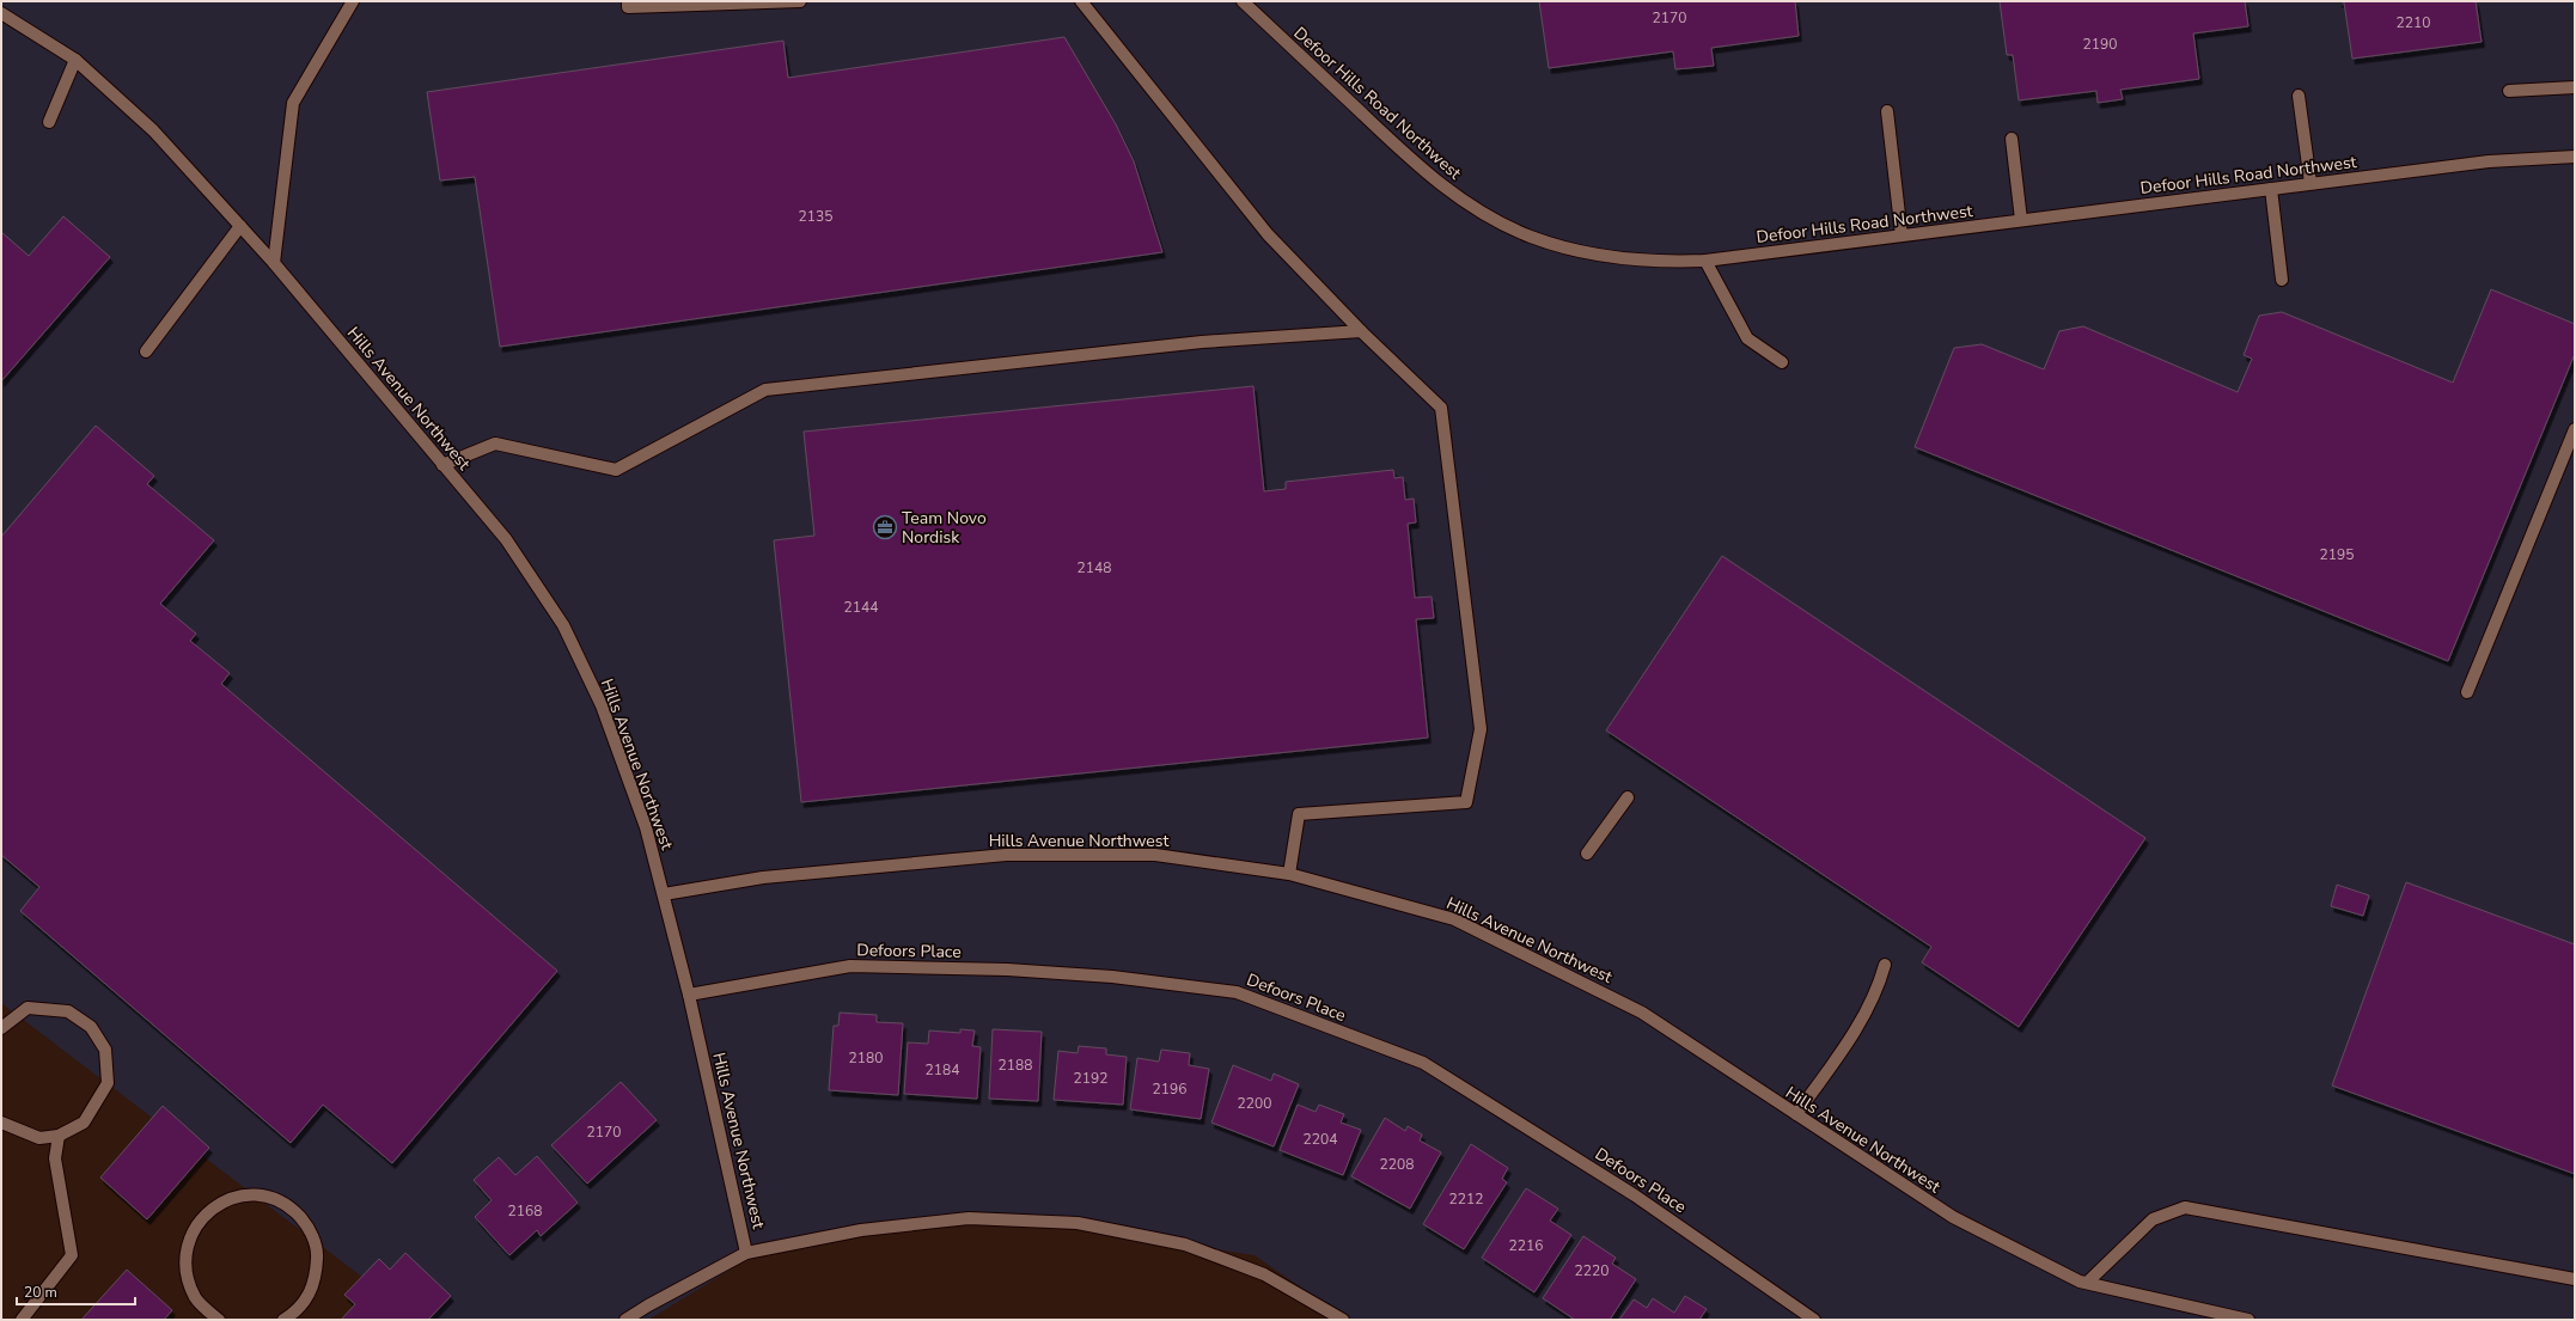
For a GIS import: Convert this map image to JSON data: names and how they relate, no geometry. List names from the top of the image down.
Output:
{
  "streets": {
    "street": ["Defoor Hills Road Northwest", "Hills Avenue Northwest", "Defoors Place"]
  },
  "crossings": [
    ["Hills Avenue Northwest", "Defoors Place"]
  ],
  "places": {
    "office": ["Team Novo Nordisk"]
  },
  "house_numbers": [
    "2170",
    "2210",
    "2190",
    "2135",
    "2195",
    "2148",
    "2144",
    "2180",
    "2188",
    "2184",
    "2192",
    "2196",
    "2200",
    "2170",
    "2204",
    "2208",
    "2212",
    "2168",
    "2216",
    "2220"
  ],
  "scale_bar": "20 m"
}
